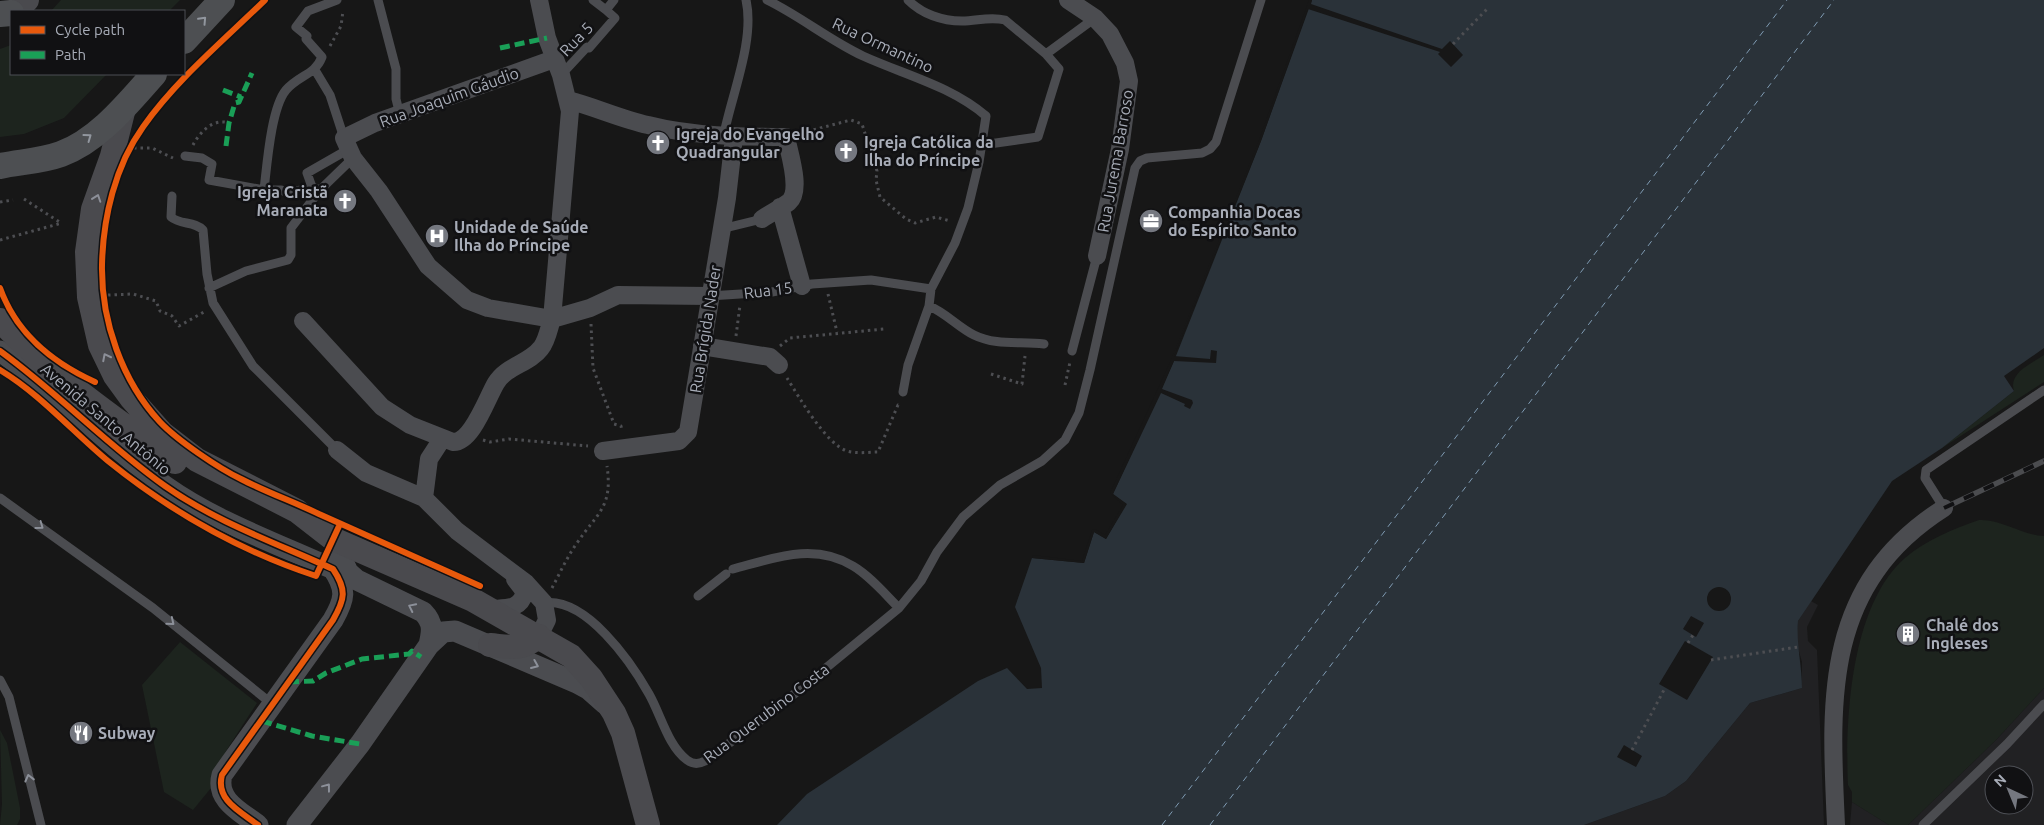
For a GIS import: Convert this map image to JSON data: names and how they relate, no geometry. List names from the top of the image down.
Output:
{
  "streets": {
    "street": [
      "Rua Joaquim Gáudio",
      "Rua Jurema Barroso",
      "Rua Brígida Nader",
      "Avenida Santo Antônio"
    ],
    "lane": [
      "Rua 5",
      "Rua Ormantino",
      "Rua 15",
      "Rua Querubino Costa"
    ]
  },
  "crossings": [
    ["Rua 15", "Rua Brígida Nader"]
  ],
  "places": {
    "church": ["Igreja do Evangelho Quadrangular", "Igreja Católica da Ilha do Príncipe", "Igreja Cristã Maranata"],
    "office": ["Companhia Docas do Espírito Santo"],
    "hospital": ["Unidade de Saúde Ilha do Príncipe"],
    "building": ["Chalé dos Ingleses"],
    "restaurant": ["Subway"]
  },
  "legend": ["Cycle path", "Path"],
  "north": "top left"
}
